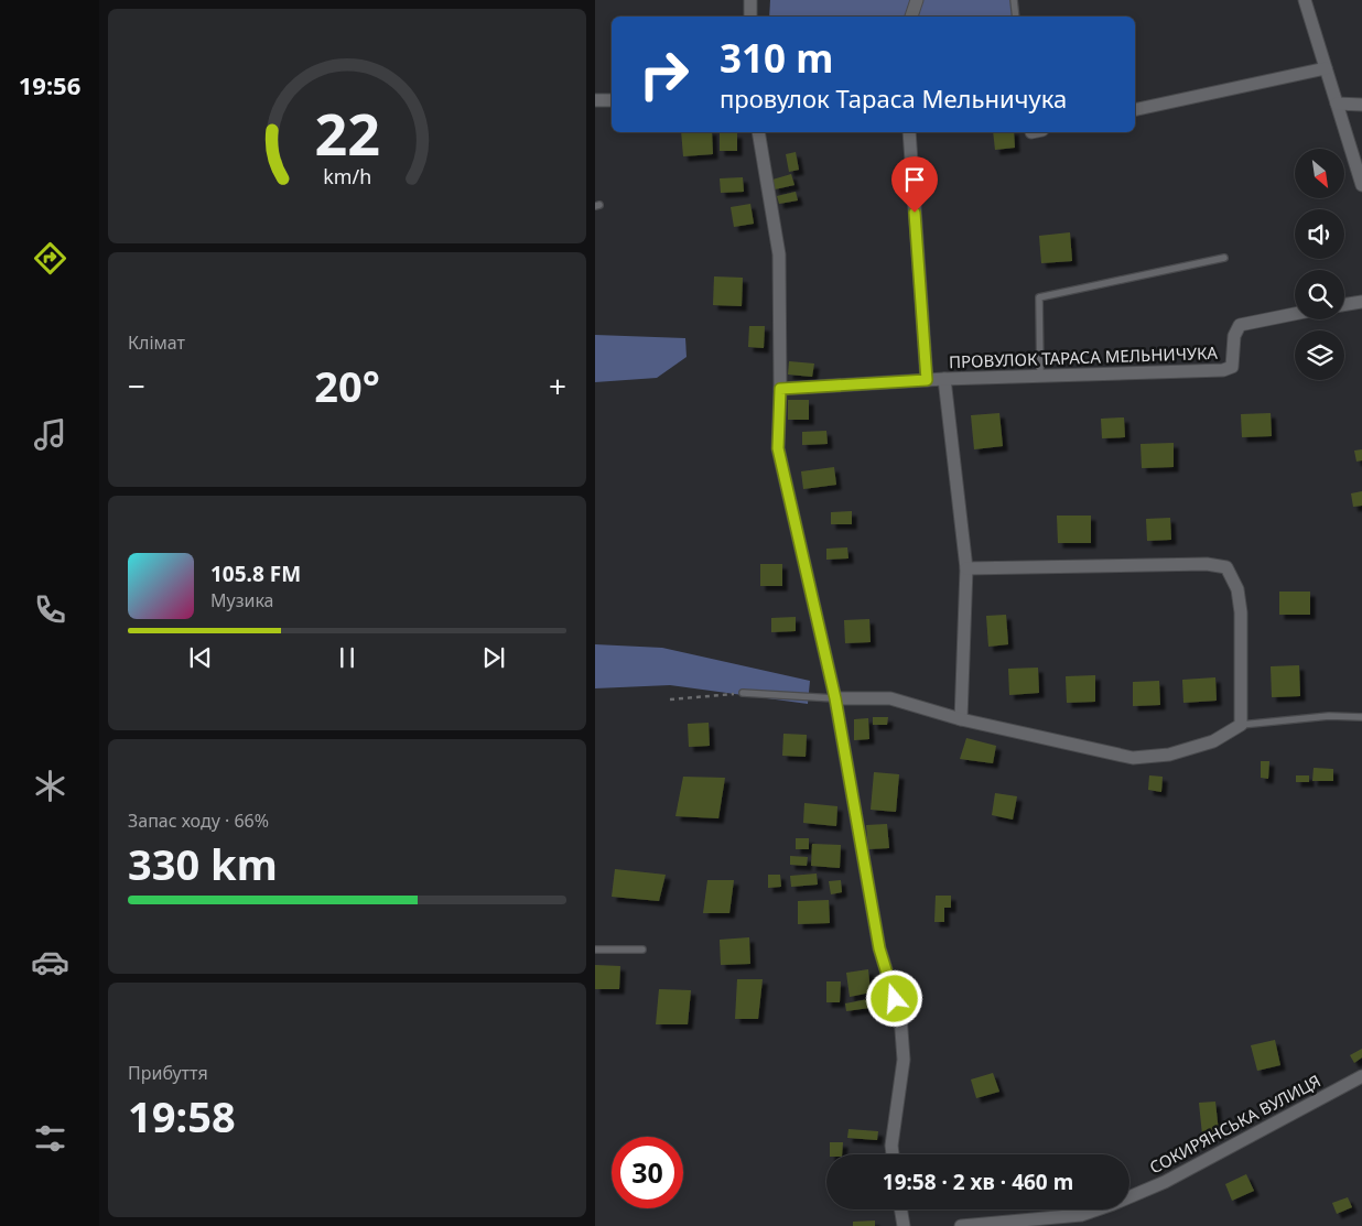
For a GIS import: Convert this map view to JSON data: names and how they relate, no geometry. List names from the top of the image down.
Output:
{
  "streets": {
    "street": ["ПРОВУЛОК ТАРАСА МЕЛЬНИЧУКА", "СОКИРЯНСЬКА ВУЛИЦЯ"]
  },
  "north": "bottom right",
  "page": {
    "tabs": "19:56",
    "turn": ["310 m", "провулок Тараса Мельничука"],
    "tile": [
      "Клімат",
      ["Запас ходу · 66%", "330 km"],
      ["Прибуття", "19:58"]
    ],
    "heat": ["−", "20°", "+"],
    "song": ["105.8 FM", "Музика"],
    "limit": "30",
    "trip": "19:58 · 2 хв · 460 m",
    "gauge": ["22", "km/h"]
  }
}
